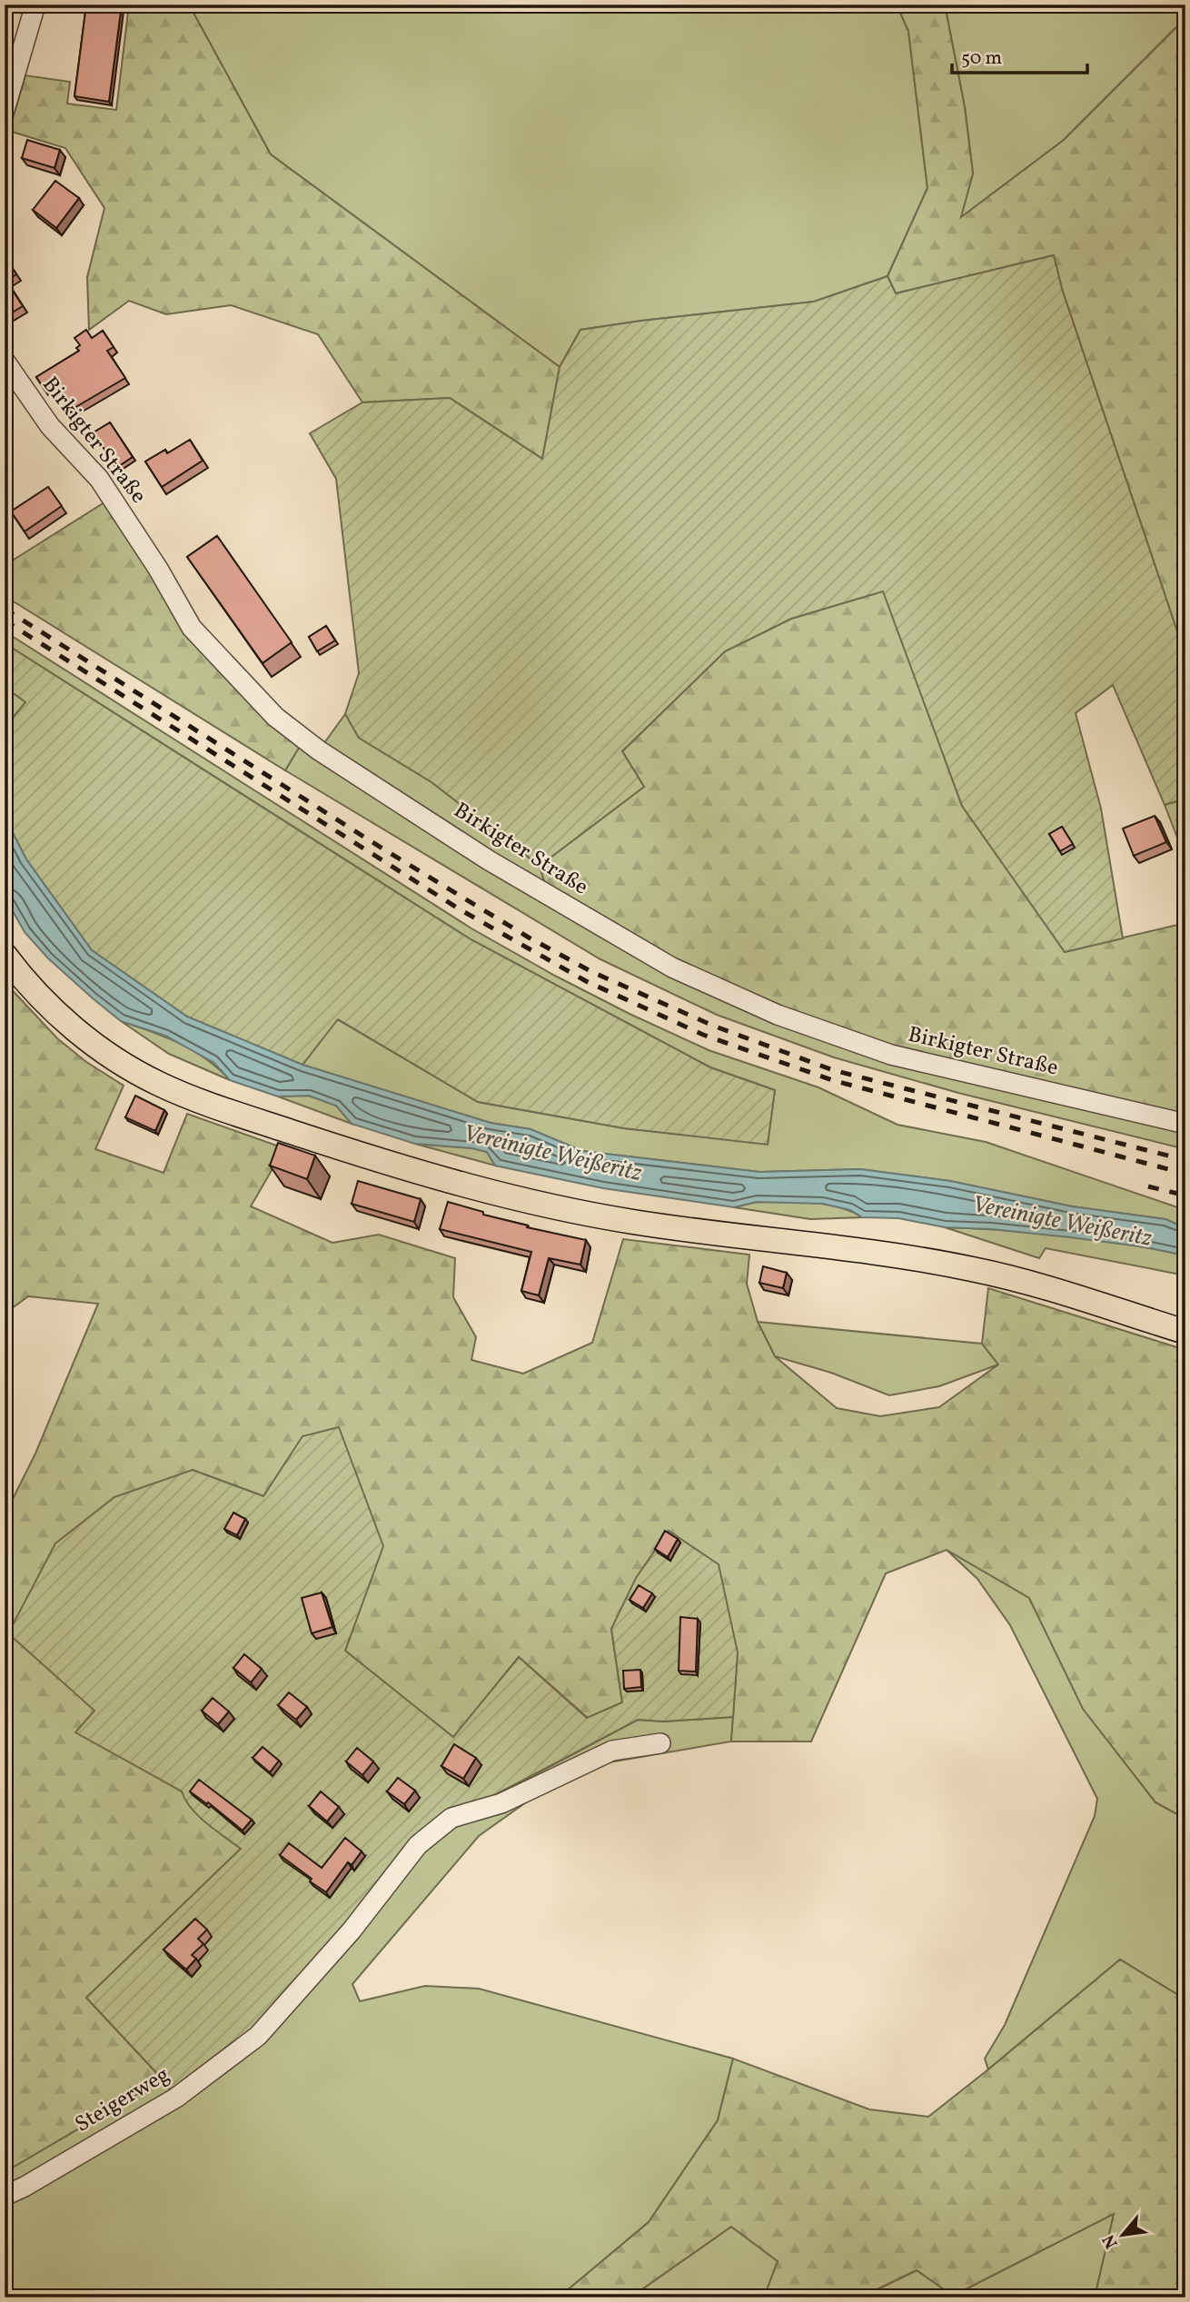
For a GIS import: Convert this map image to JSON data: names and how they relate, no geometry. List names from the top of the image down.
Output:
{
  "streets": {
    "street": ["Birkigter Straße", "Steigerweg"]
  },
  "water": ["Vereinigte Weißeritz"],
  "scale_bar": "50 m",
  "north": "bottom left"
}
